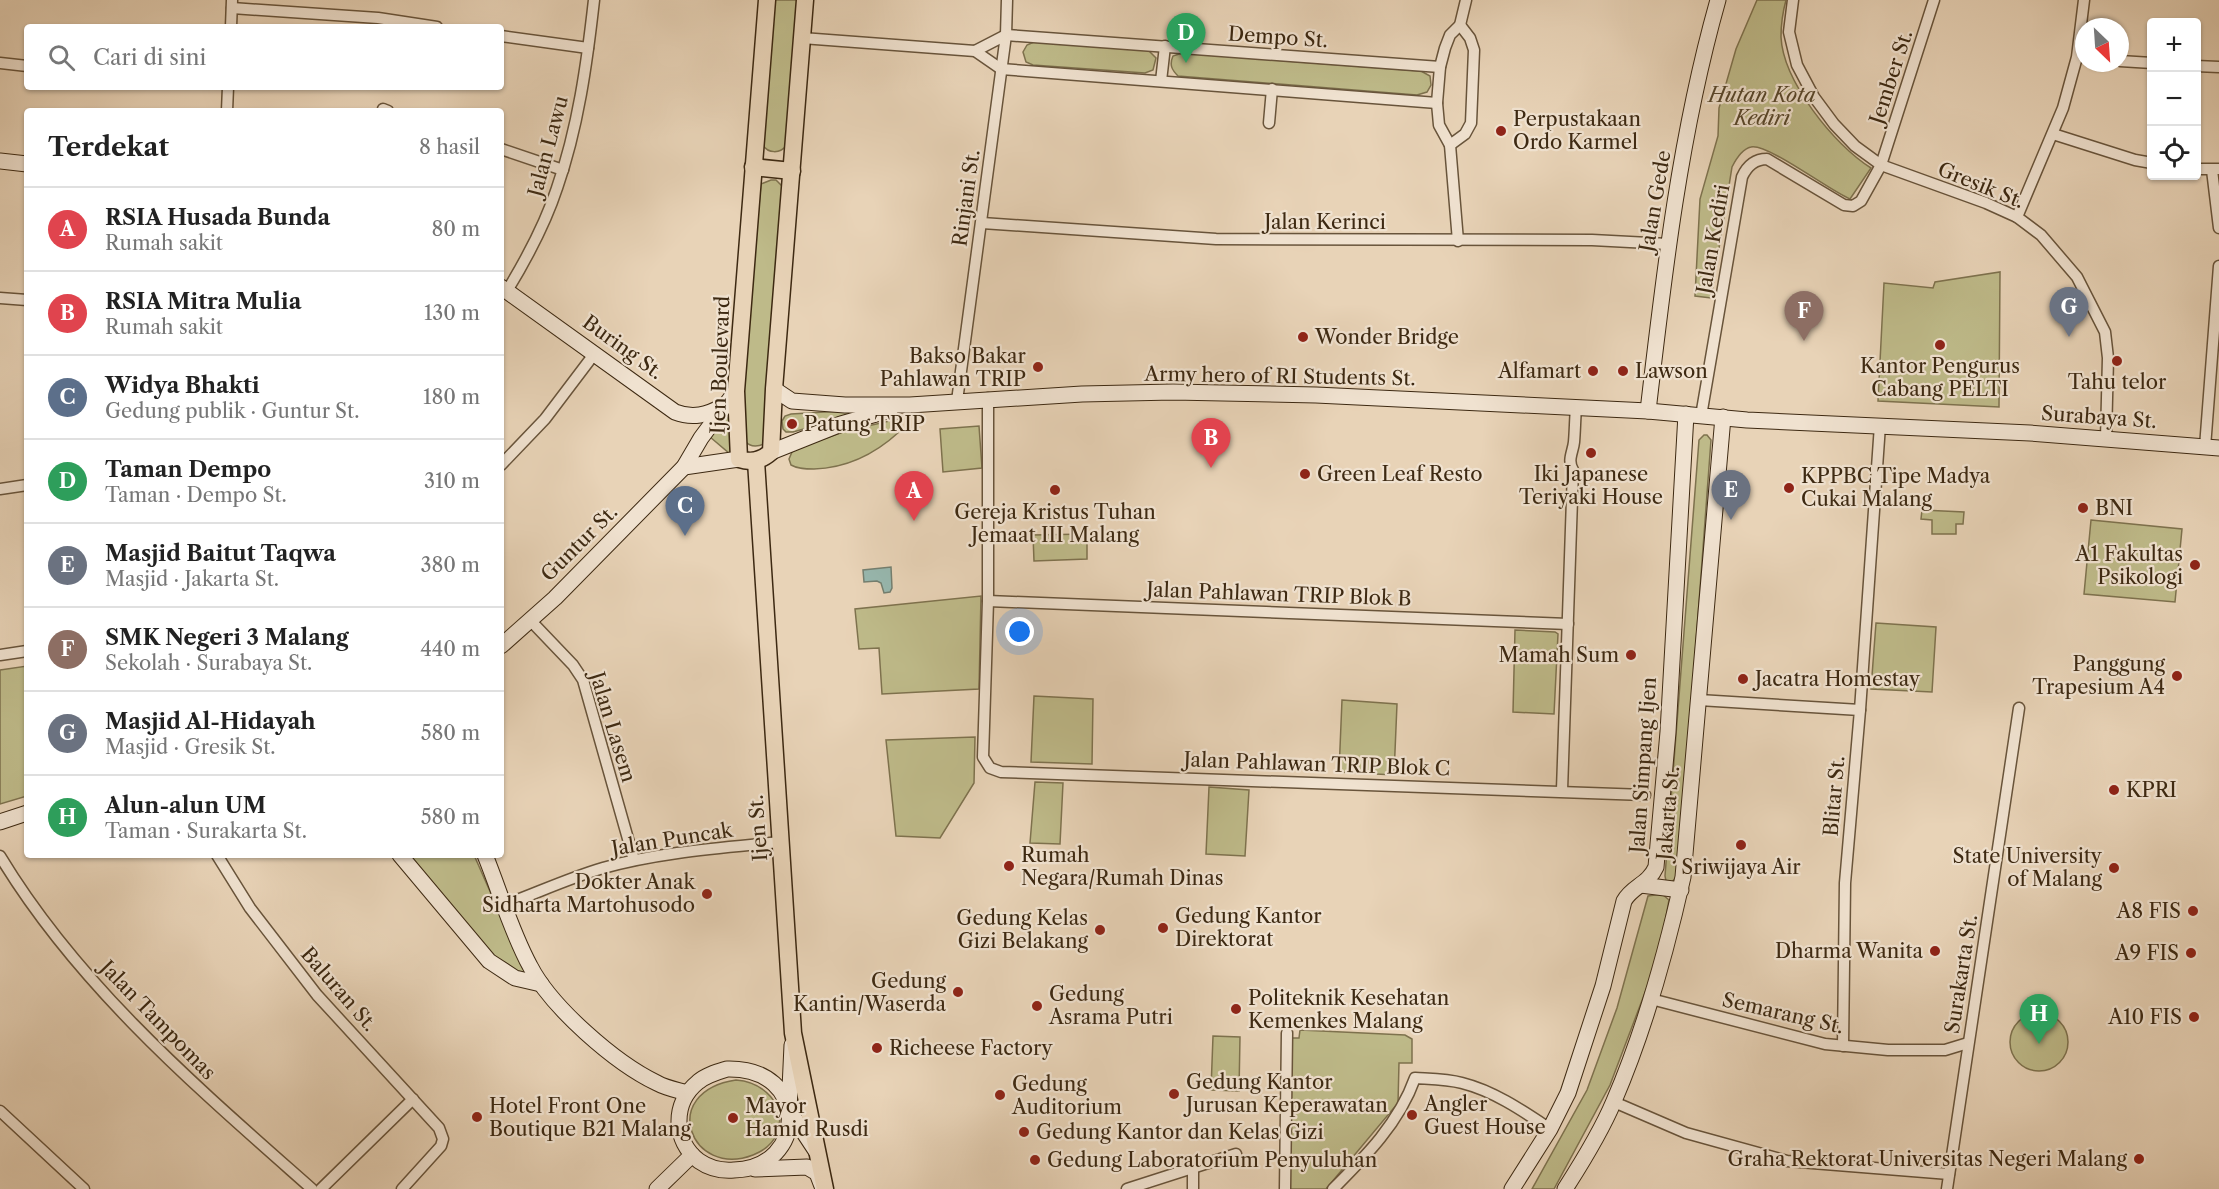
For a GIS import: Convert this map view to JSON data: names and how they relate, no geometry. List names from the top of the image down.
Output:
{
  "streets": {
    "main road": [
      "Jalan Gede",
      "Buring St.",
      "Ijen Boulevard",
      "Army hero of RI Students St.",
      "Surabaya St.",
      "Guntur St.",
      "Jalan Simpang Ijen",
      "Jakarta St.",
      "Ijen St."
    ],
    "street": [
      "Dempo St.",
      "Jember St.",
      "Jalan Lawu",
      "Gresik St.",
      "Rinjani St.",
      "Jalan Kerinci",
      "Jalan Kediri",
      "Jalan Pahlawan TRIP Blok B",
      "Jalan Lasem",
      "Jalan Pahlawan TRIP Blok C",
      "Blitar St.",
      "Jalan Puncak",
      "Surakarta St.",
      "Baluran St.",
      "Semarang St.",
      "Jalan Tampomas"
    ]
  },
  "crossings": [
    ["Dempo St.", "Rinjani St."],
    ["Jember St.", "Gresik St."],
    ["Jember St.", "Jalan Kediri"],
    ["Jalan Lawu", "Buring St."],
    ["Gresik St.", "Jalan Kediri"],
    ["Gresik St.", "Surabaya St."],
    ["Rinjani St.", "Jalan Kerinci"],
    ["Rinjani St.", "Army hero of RI Students St."],
    ["Jalan Gede", "Jalan Kerinci"],
    ["Jalan Gede", "Army hero of RI Students St."],
    ["Jalan Kediri", "Army hero of RI Students St."],
    ["Jalan Kediri", "Surabaya St."],
    ["Jalan Kediri", "Jalan Simpang Ijen"],
    ["Buring St.", "Guntur St."],
    ["Ijen Boulevard", "Guntur St."],
    ["Ijen Boulevard", "Ijen St."],
    ["Army hero of RI Students St.", "Surabaya St."],
    ["Army hero of RI Students St.", "Jalan Simpang Ijen"],
    ["Surabaya St.", "Jalan Simpang Ijen"],
    ["Surabaya St.", "Blitar St."],
    ["Surabaya St.", "Jakarta St."],
    ["Guntur St.", "Jalan Lasem"],
    ["Jalan Pahlawan TRIP Blok B", "Jalan Pahlawan TRIP Blok C"],
    ["Jalan Lasem", "Jalan Puncak"],
    ["Blitar St.", "Semarang St."],
    ["Jakarta St.", "Semarang St."],
    ["Ijen St.", "Jalan Puncak"]
  ],
  "parks": ["Hutan Kota Kediri"],
  "places": [
    "Perpustakaan Ordo Karmel",
    "Wonder Bridge",
    "Kantor Pengurus Cabang PELTI",
    "Tahu telor",
    "Bakso Bakar Pahlawan TRIP",
    "Alfamart",
    "Lawson",
    "Patung TRIP",
    "Iki Japanese Teriyaki House",
    "Green Leaf Resto",
    "KPPBC Tipe Madya Cukai Malang",
    "Gereja Kristus Tuhan Jemaat III Malang",
    "BNI",
    "A1 Fakultas Psikologi",
    "Mamah Sum",
    "Panggung Trapesium A4",
    "Jacatra Homestay",
    "KPRI",
    "Sriwijaya Air",
    "Rumah Negara/Rumah Dinas",
    "State University of Malang",
    "Dokter Anak Sidharta Martohusodo",
    "A8 FIS",
    "Gedung Kantor Direktorat",
    "Gedung Kelas Gizi Belakang",
    "Dharma Wanita",
    "A9 FIS",
    "Gedung Kantin/Waserda",
    "Gedung Asrama Putri",
    "Politeknik Kesehatan Kemenkes Malang",
    "A10 FIS",
    "Richeese Factory",
    "Gedung Kantor Jurusan Keperawatan",
    "Gedung Auditorium",
    "Angler Guest House",
    "Hotel Front One Boutique B21 Malang",
    "Mayor Hamid Rusdi",
    "Gedung Kantor dan Kelas Gizi",
    "Graha Rektorat Universitas Negeri Malang",
    "Gedung Laboratorium Penyuluhan"
  ],
  "north": "bottom right",
  "page": {
    "pins": [
      "D",
      "G",
      "F",
      "B",
      "E",
      "A",
      "C",
      "H"
    ],
    "map_buttons": ["+", "−"],
    "search": "Cari di sini",
    "heading": ["Terdekat", "8 hasil"],
    "list": [
      {
        "mark": "A",
        "name": "RSIA Husada Bunda",
        "note": "Rumah sakit",
        "value": "80 m"
      },
      {
        "mark": "B",
        "name": "RSIA Mitra Mulia",
        "note": "Rumah sakit",
        "value": "130 m"
      },
      {
        "mark": "C",
        "name": "Widya Bhakti",
        "note": "Gedung publik · Guntur St.",
        "value": "180 m"
      },
      {
        "mark": "D",
        "name": "Taman Dempo",
        "note": "Taman · Dempo St.",
        "value": "310 m"
      },
      {
        "mark": "E",
        "name": "Masjid Baitut Taqwa",
        "note": "Masjid · Jakarta St.",
        "value": "380 m"
      },
      {
        "mark": "F",
        "name": "SMK Negeri 3 Malang",
        "note": "Sekolah · Surabaya St.",
        "value": "440 m"
      },
      {
        "mark": "G",
        "name": "Masjid Al-Hidayah",
        "note": "Masjid · Gresik St.",
        "value": "580 m"
      },
      {
        "mark": "H",
        "name": "Alun-alun UM",
        "note": "Taman · Surakarta St.",
        "value": "580 m"
      }
    ]
  }
}
